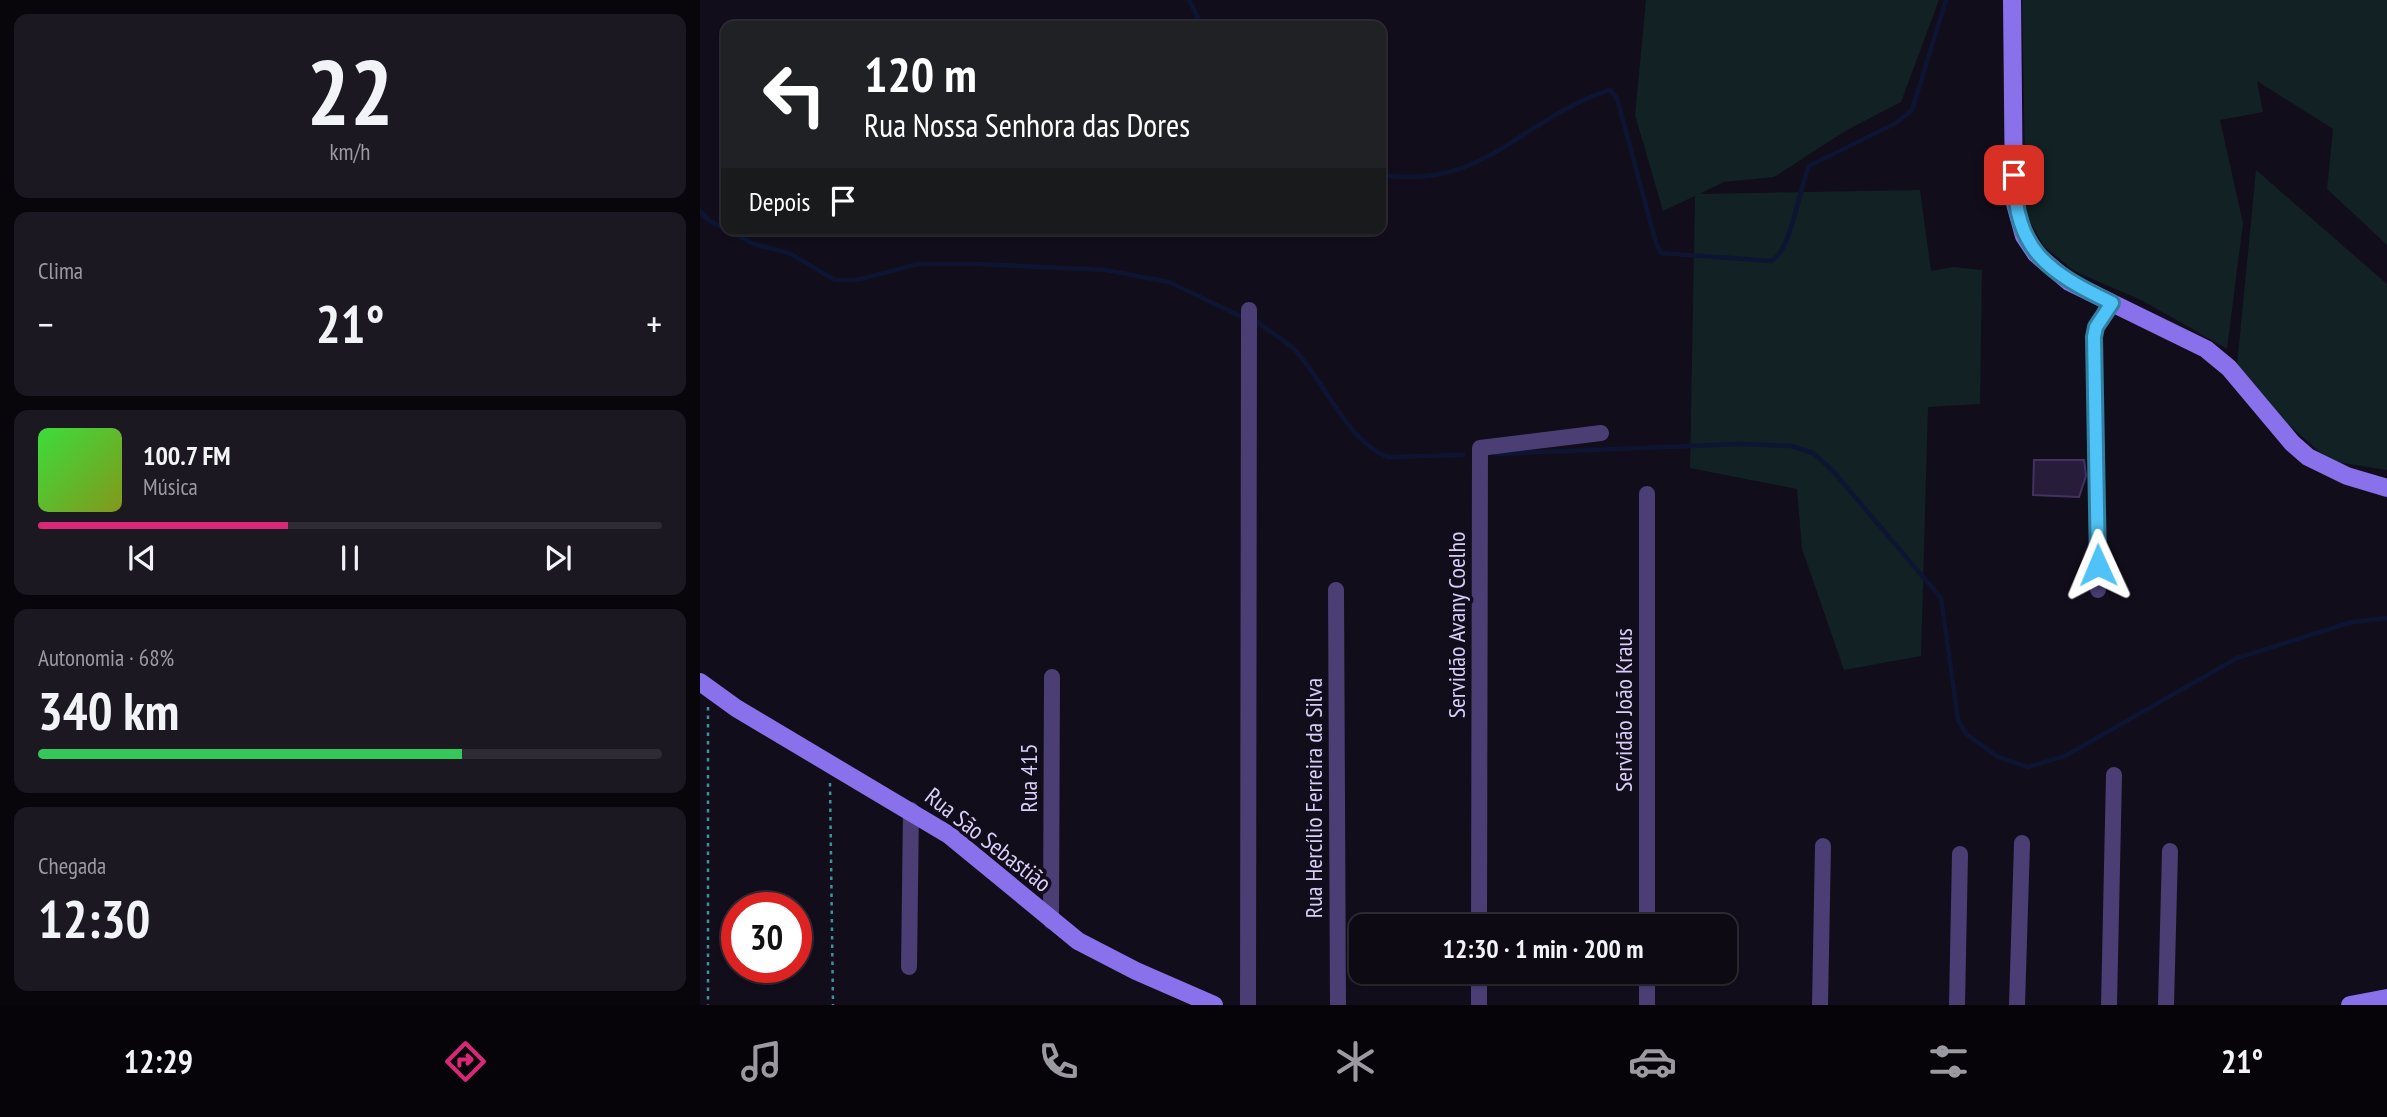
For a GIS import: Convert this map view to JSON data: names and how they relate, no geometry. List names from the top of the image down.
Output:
{
  "streets": {
    "street": [
      "Servidão Avany Coelho",
      "Servidão João Kraus",
      "Rua 415",
      "Rua Hercílio Ferreira da Silva",
      "Rua São Sebastião"
    ]
  },
  "crossings": [
    ["Rua 415", "Rua São Sebastião"]
  ],
  "page": {
    "tile": [
      ["22", "km/h"],
      "Clima",
      ["Autonomia · 68%", "340 km"],
      ["Chegada", "12:30"]
    ],
    "turn": ["120 m", "Rua Nossa Senhora das Dores"],
    "then": "Depois",
    "heat": ["−", "21°", "+"],
    "song": ["100.7 FM", "Música"],
    "limit": "30",
    "trip": "12:30 · 1 min · 200 m",
    "tabs": ["12:29", "21°"]
  }
}
